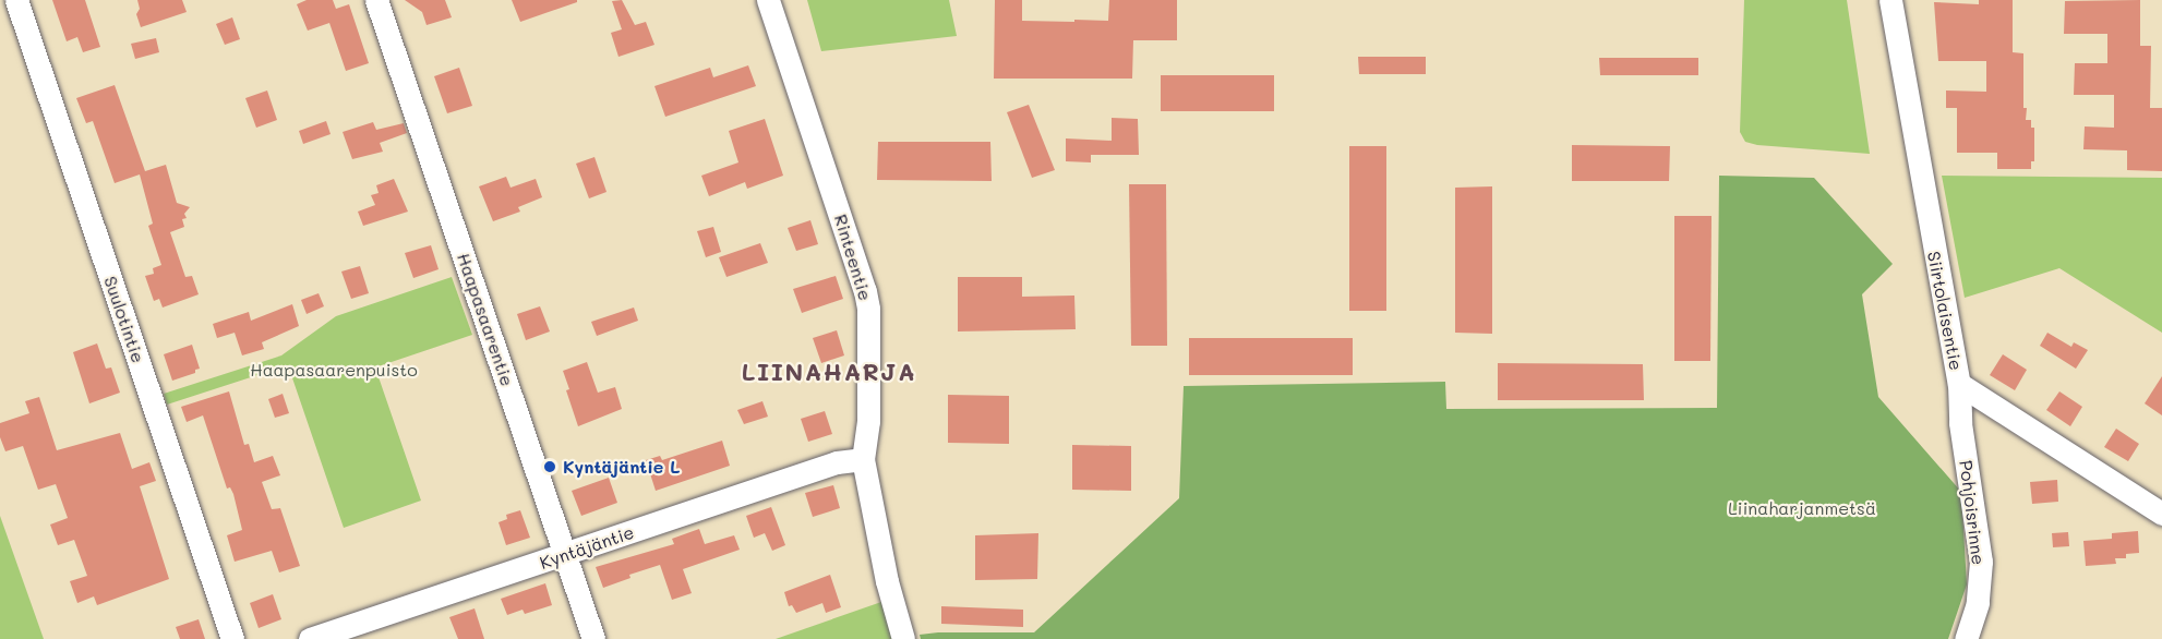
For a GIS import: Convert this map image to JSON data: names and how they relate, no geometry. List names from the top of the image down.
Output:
{
  "streets": {
    "street": [
      "Rinteentie",
      "Siirtolaisentie",
      "Suulotintie",
      "Haapasaarentie",
      "Pohjoisrinne",
      "Kyntäjäntie"
    ]
  },
  "crossings": [
    ["Rinteentie", "Kyntäjäntie"],
    ["Siirtolaisentie", "Pohjoisrinne"],
    ["Haapasaarentie", "Kyntäjäntie"]
  ],
  "districts": ["LIINAHARJA"],
  "parks": ["Haapasaarenpuisto", "Liinaharjanmetsä"],
  "places": ["Kyntäjäntie L"]
}
